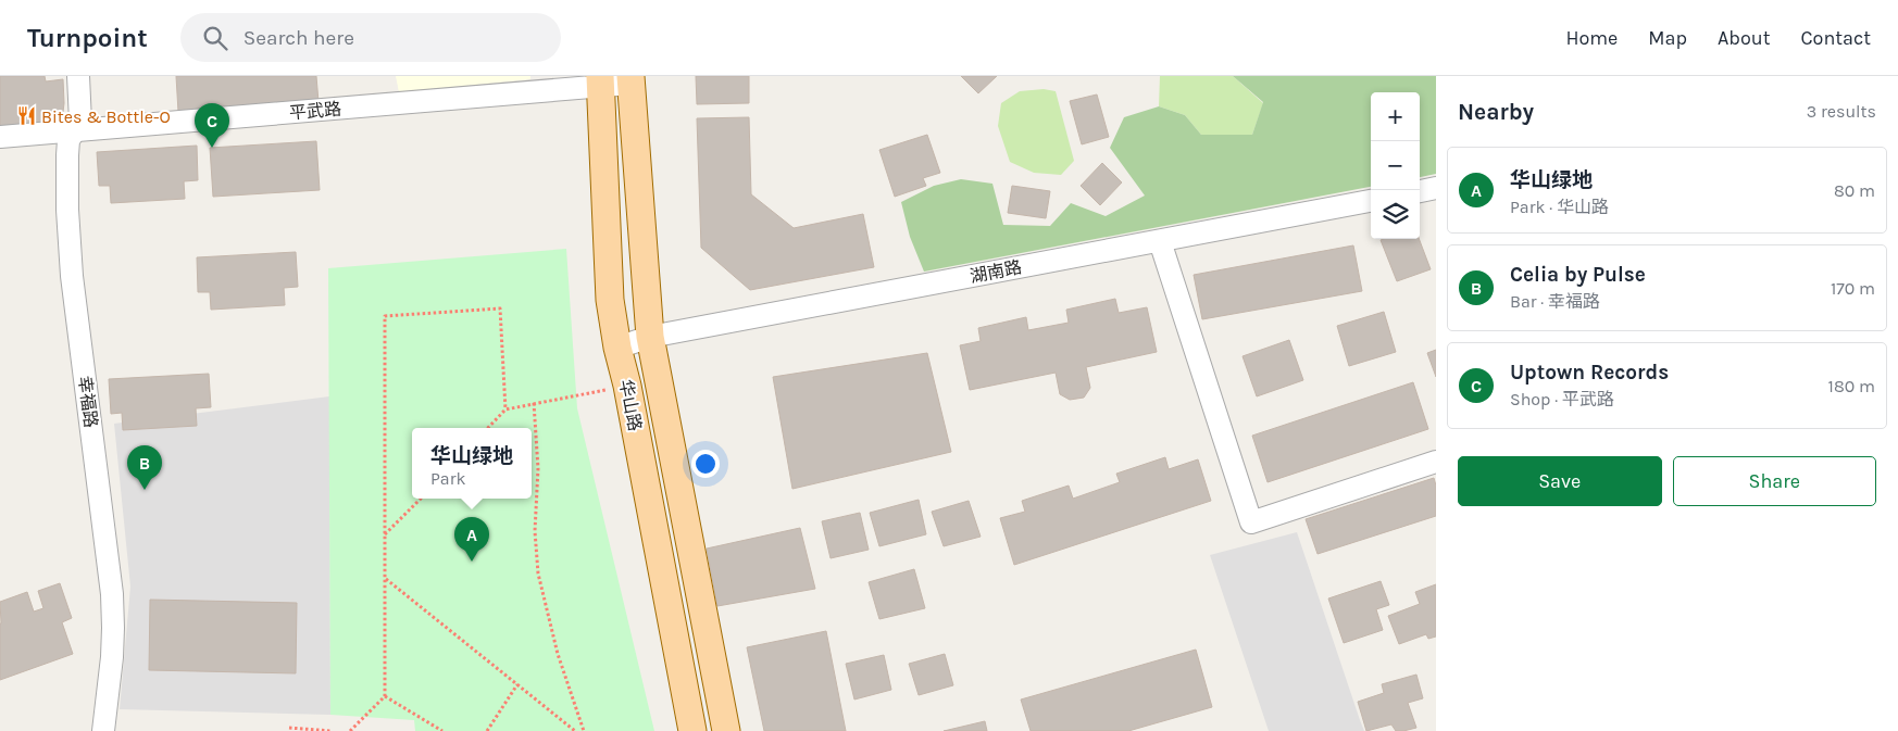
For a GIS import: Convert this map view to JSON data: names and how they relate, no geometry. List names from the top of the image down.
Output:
{
  "streets": {
    "main road": ["华山路"],
    "street": ["平武路", "湖南路", "幸福路"]
  },
  "crossings": [
    ["平武路", "幸福路"],
    ["平武路", "华山路"],
    ["湖南路", "华山路"]
  ],
  "places": {
    "restaurant": ["Bites & Bottle-O"]
  },
  "page": {
    "header": "Turnpoint",
    "search": "Search here",
    "nav": [
      "Home",
      "Map",
      "About",
      "Contact"
    ],
    "heading": ["Nearby", "3 results"],
    "map_buttons": ["+", "−"],
    "pins": ["C", "B", "A"],
    "list": [
      {
        "mark": "A",
        "name": "华山绿地",
        "note": "Park · 华山路",
        "value": "80 m"
      },
      {
        "mark": "B",
        "name": "Celia by Pulse",
        "note": "Bar · 幸福路",
        "value": "170 m"
      },
      {
        "mark": "C",
        "name": "Uptown Records",
        "note": "Shop · 平武路",
        "value": "180 m"
      }
    ],
    "popup": ["华山绿地", "Park"],
    "buttons": ["Save", "Share"]
  }
}
